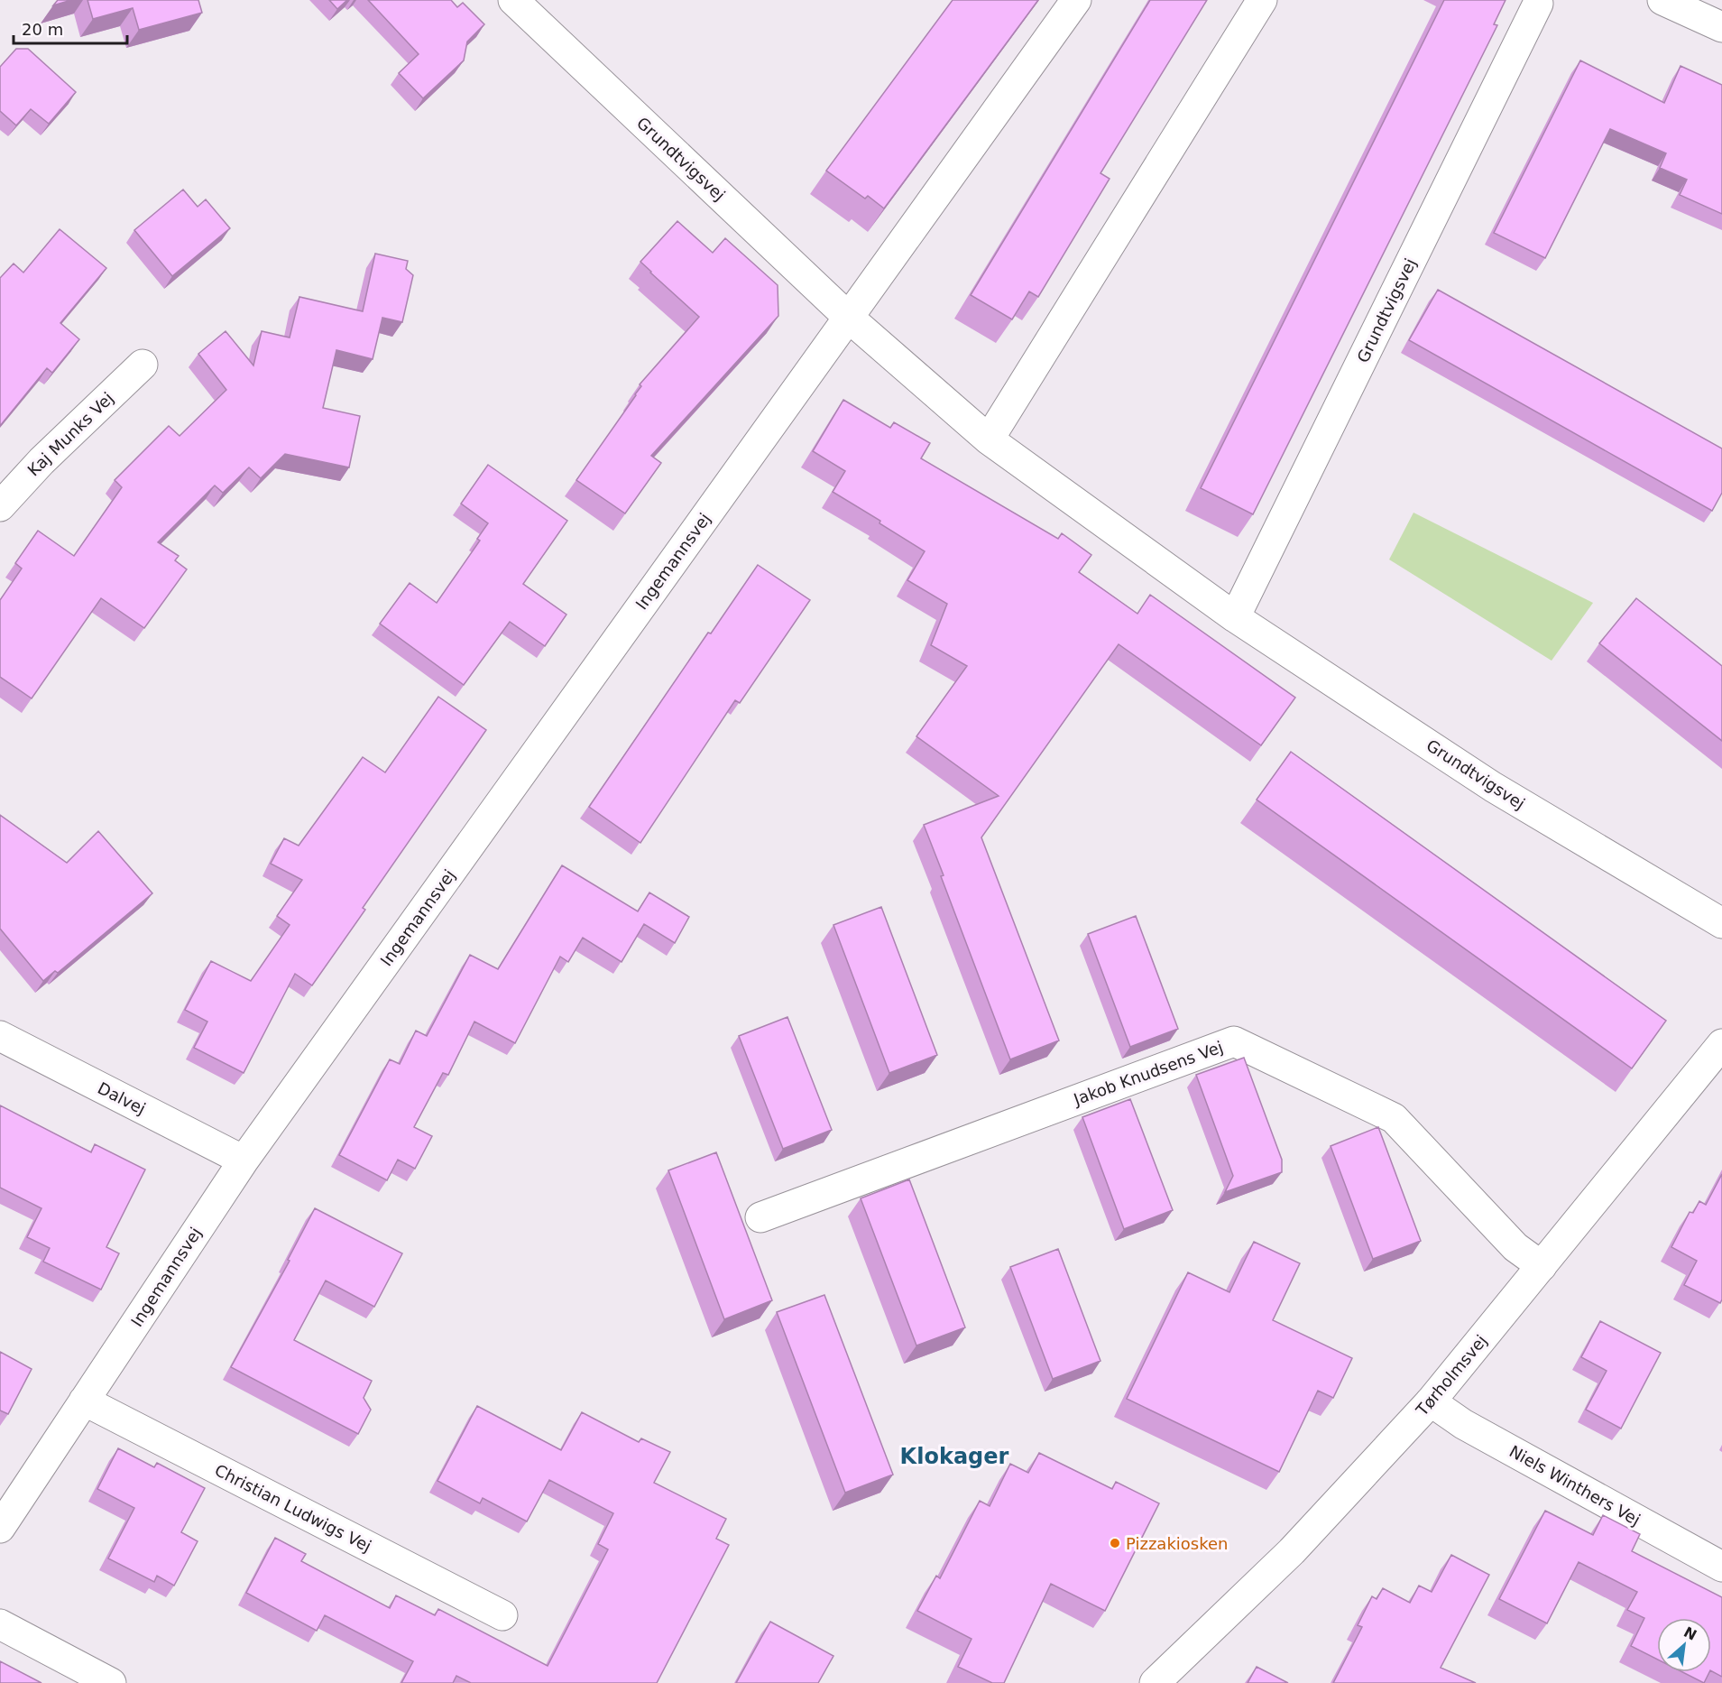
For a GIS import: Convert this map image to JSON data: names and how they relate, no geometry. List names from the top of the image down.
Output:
{
  "streets": {
    "street": [
      "Grundtvigsvej",
      "Kaj Munks Vej",
      "Ingemannsvej",
      "Jakob Knudsens Vej",
      "Dalvej",
      "Tørholmsvej",
      "Niels Winthers Vej",
      "Christian Ludwigs Vej"
    ]
  },
  "crossings": [
    ["Grundtvigsvej", "Ingemannsvej"],
    ["Ingemannsvej", "Dalvej"],
    ["Ingemannsvej", "Christian Ludwigs Vej"],
    ["Jakob Knudsens Vej", "Tørholmsvej"],
    ["Tørholmsvej", "Niels Winthers Vej"]
  ],
  "districts": ["Klokager"],
  "places": ["Pizzakiosken"],
  "scale_bar": "20 m",
  "north": "top right"
}
